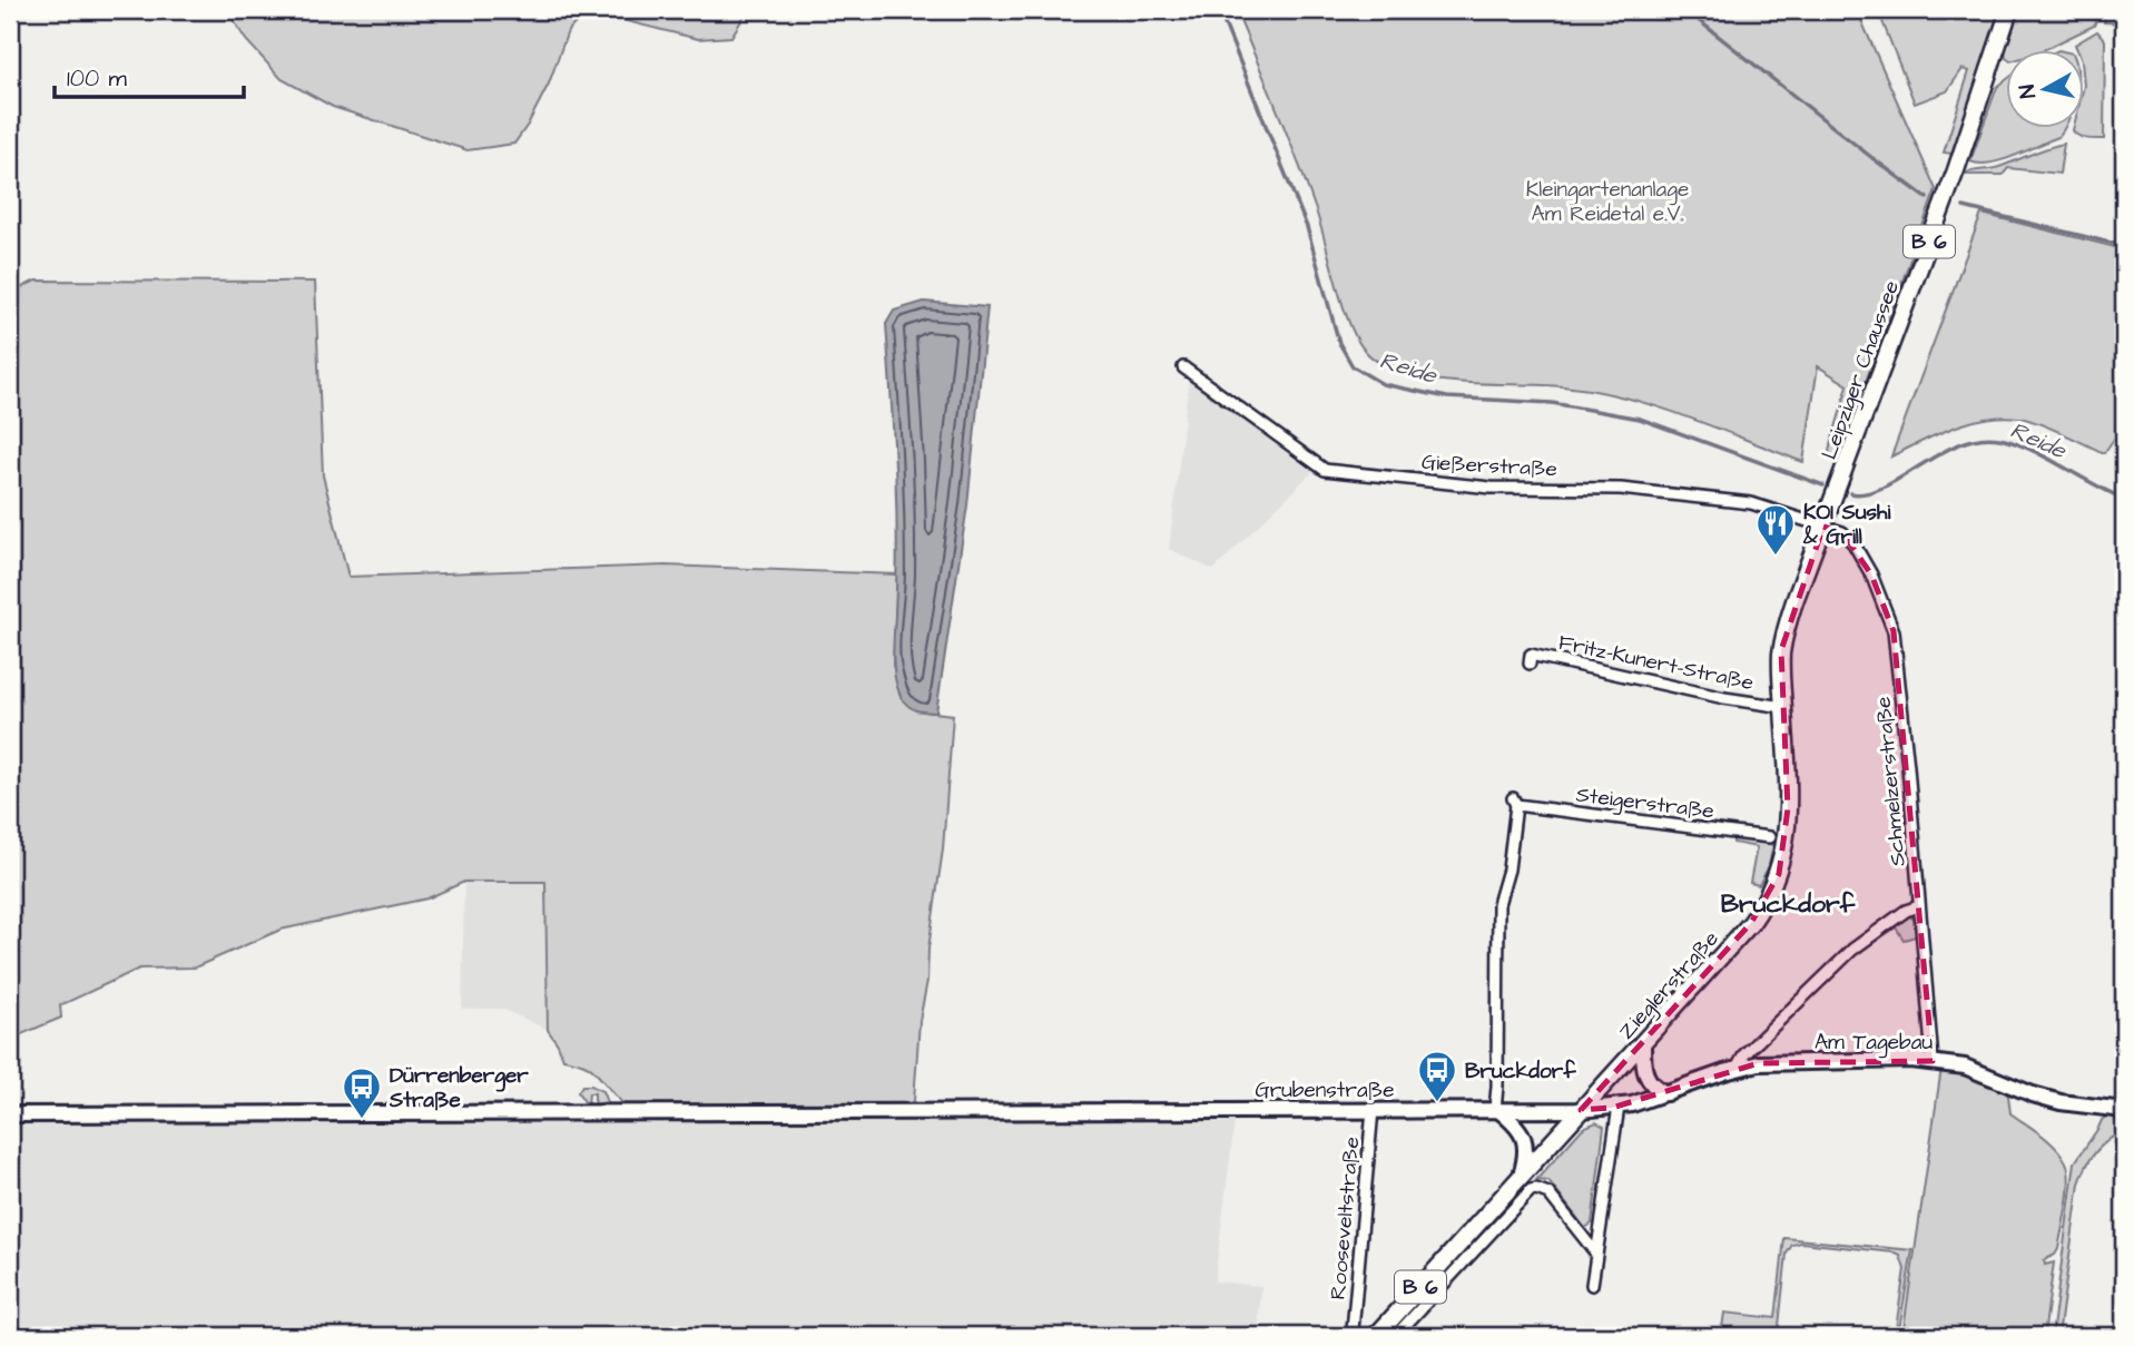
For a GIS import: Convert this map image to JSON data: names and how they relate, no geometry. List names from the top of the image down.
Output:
{
  "streets": {
    "main road": ["B 6", "Leipziger Chaussee", "Zieglerstraße"],
    "street": [
      "Gießerstraße",
      "Fritz-Kunert-Straße",
      "Schmelzerstraße",
      "Steigerstraße",
      "Am Tagebau",
      "Grubenstraße",
      "Rooseveltstraße"
    ]
  },
  "crossings": [
    ["Leipziger Chaussee", "Zieglerstraße"],
    ["Gießerstraße", "Schmelzerstraße"],
    ["Gießerstraße", "Zieglerstraße"],
    ["Fritz-Kunert-Straße", "Zieglerstraße"],
    ["Schmelzerstraße", "Zieglerstraße"],
    ["Schmelzerstraße", "Am Tagebau"],
    ["Steigerstraße", "Grubenstraße"],
    ["Zieglerstraße", "Am Tagebau"],
    ["Zieglerstraße", "Grubenstraße"],
    ["Am Tagebau", "Grubenstraße"],
    ["Grubenstraße", "Rooseveltstraße"]
  ],
  "districts": ["Bruckdorf"],
  "water": ["Reide"],
  "parks": ["Kleingartenanlage Am Reidetal e.V."],
  "places": {
    "restaurant": ["KOI Sushi & Grill"],
    "bus stop": ["Bruckdorf", "Dürrenberger Straße"]
  },
  "scale_bar": "100 m",
  "north": "left"
}
